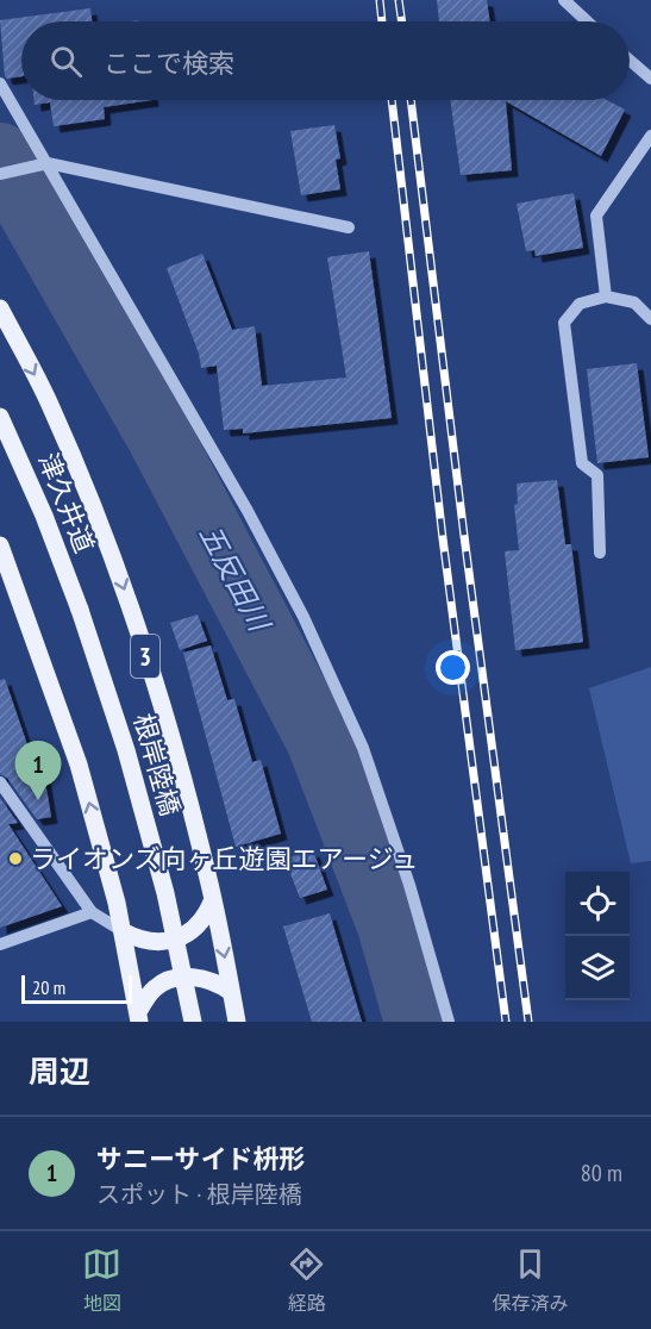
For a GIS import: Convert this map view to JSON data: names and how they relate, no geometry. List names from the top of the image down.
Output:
{
  "streets": {
    "main road": ["津久井道", "3", "根岸陸橋"]
  },
  "crossings": [
    ["津久井道", "根岸陸橋"]
  ],
  "water": ["五反田川"],
  "places": ["ライオンズ向ヶ丘遊園エアージュ"],
  "scale_bar": "20 m",
  "page": {
    "search": "ここで検索",
    "pins": "1",
    "scale": "20 m",
    "heading": "周辺",
    "list": [
      {
        "mark": "1",
        "name": "サニーサイド枡形",
        "note": "スポット · 根岸陸橋",
        "value": "80 m"
      }
    ],
    "nav": ["地図", "経路", "保存済み"]
  }
}
